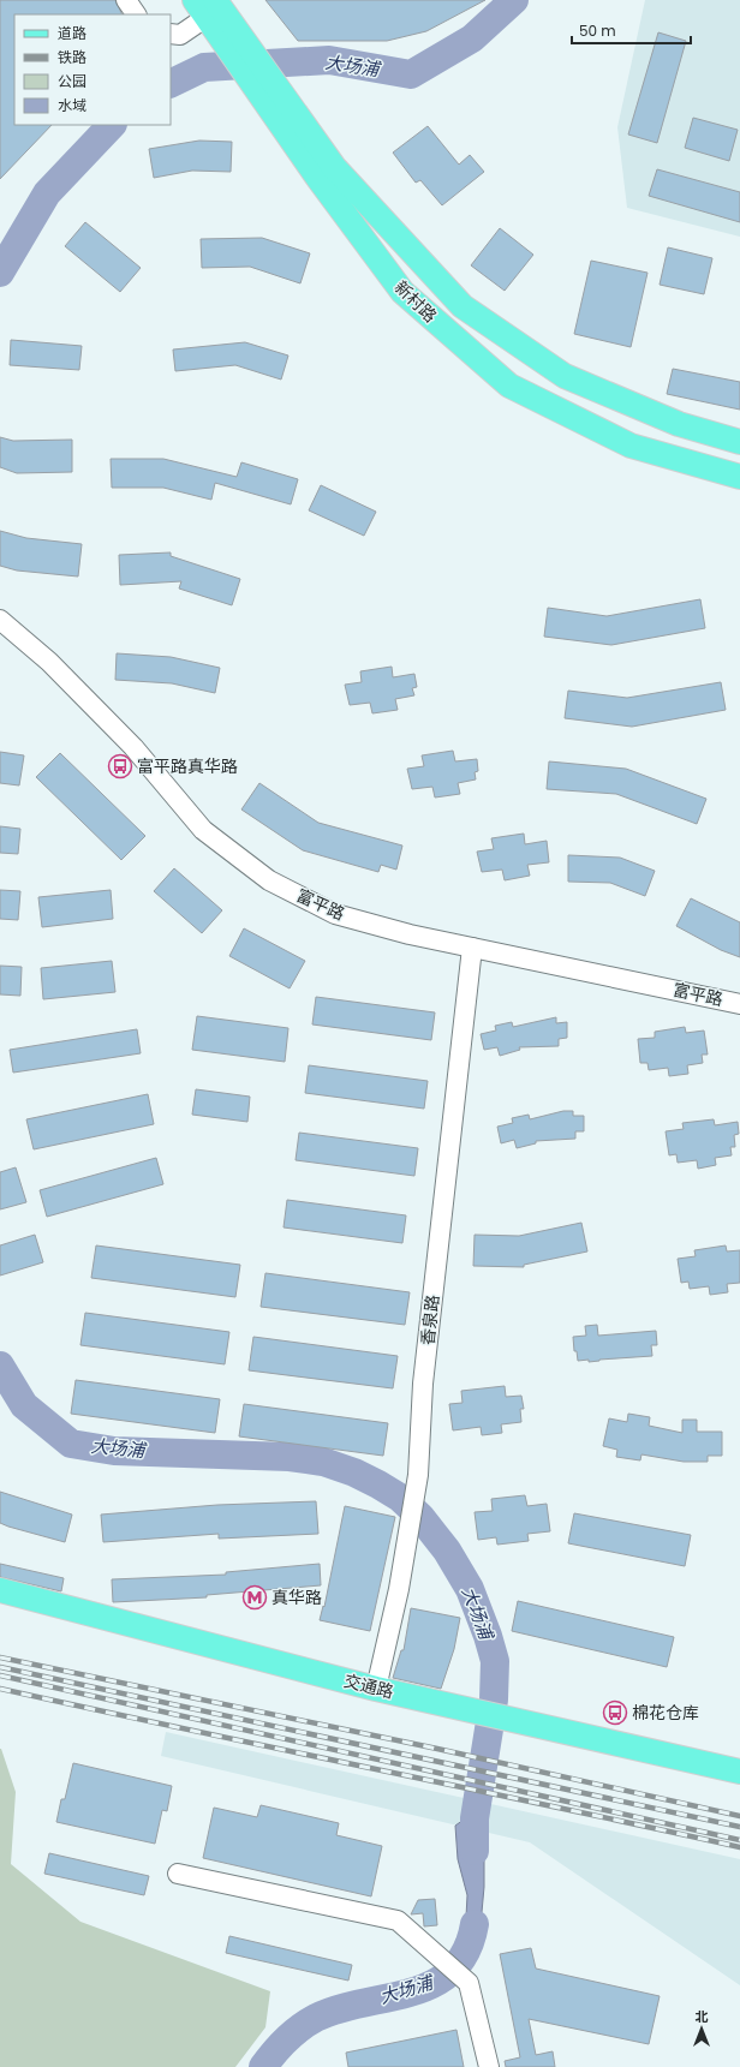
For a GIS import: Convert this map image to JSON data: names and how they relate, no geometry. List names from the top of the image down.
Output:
{
  "streets": {
    "main road": ["新村路", "交通路"],
    "street": ["富平路", "香泉路"]
  },
  "crossings": [
    ["富平路", "香泉路"],
    ["香泉路", "交通路"]
  ],
  "water": ["大场浦"],
  "places": {
    "bus stop": ["富平路真华路", "棉花仓库"],
    "metro station": ["真华路"]
  },
  "legend": [
    "道路",
    "铁路",
    "公园",
    "水域"
  ],
  "scale_bar": "50 m",
  "north": "top"
}
